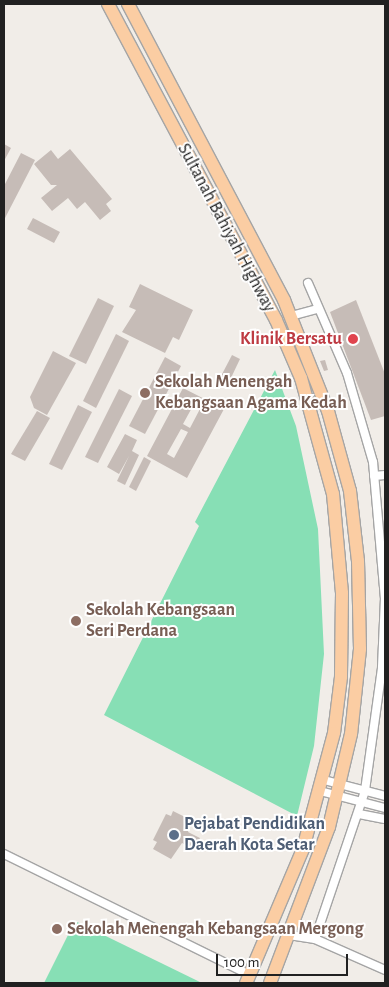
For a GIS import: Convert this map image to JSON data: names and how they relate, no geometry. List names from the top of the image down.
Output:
{
  "streets": {
    "main road": ["Sultanah Bahiyah Highway"]
  },
  "places": [
    "Klinik Bersatu",
    "Sekolah Menengah Kebangsaan Agama Kedah",
    "Sekolah Kebangsaan Seri Perdana",
    "Pejabat Pendidikan Daerah Kota Setar",
    "Sekolah Menengah Kebangsaan Mergong"
  ],
  "scale_bar": "100 m"
}
